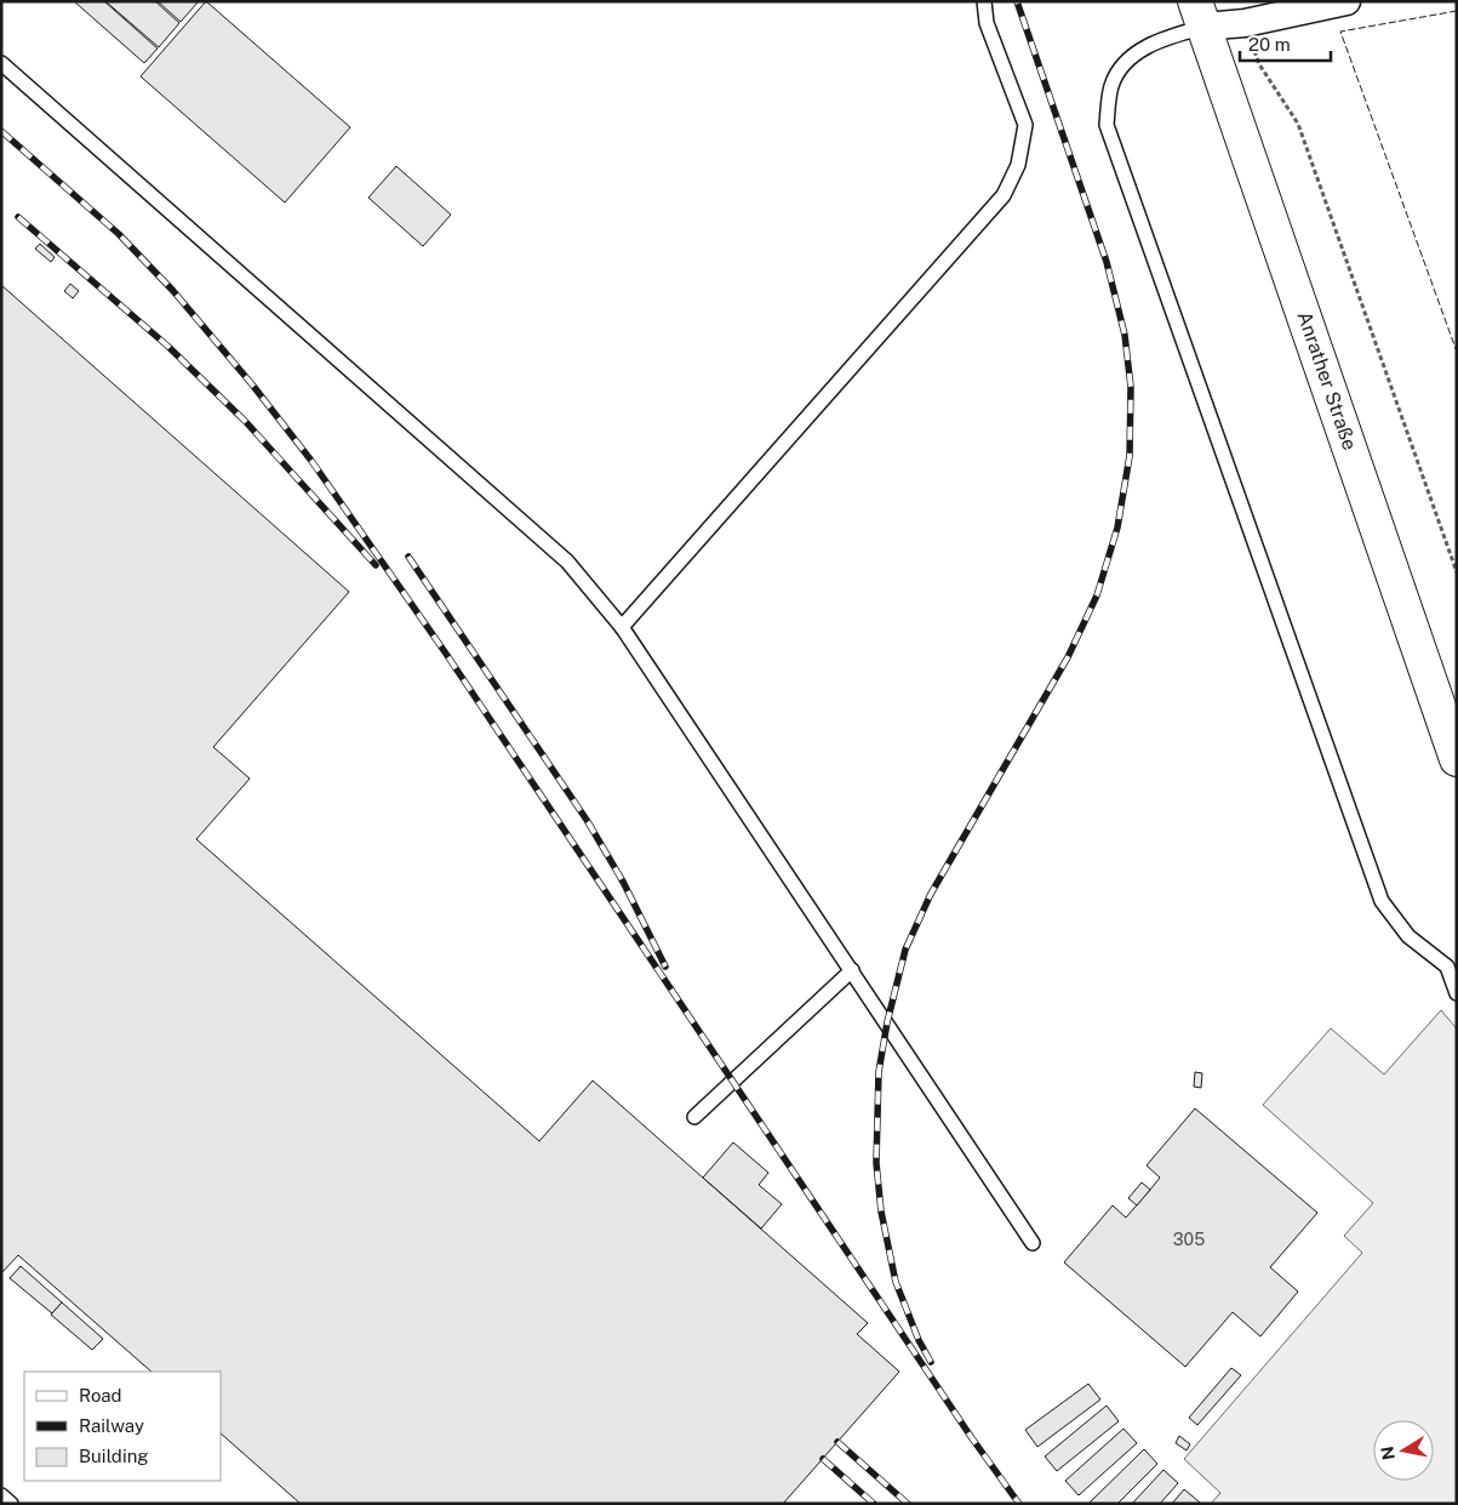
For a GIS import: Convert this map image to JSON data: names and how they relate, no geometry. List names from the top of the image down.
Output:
{
  "streets": {
    "main road": ["Anrather Straße"]
  },
  "house_numbers": ["305"],
  "legend": ["Road", "Railway", "Building"],
  "scale_bar": "20 m",
  "north": "left"
}
